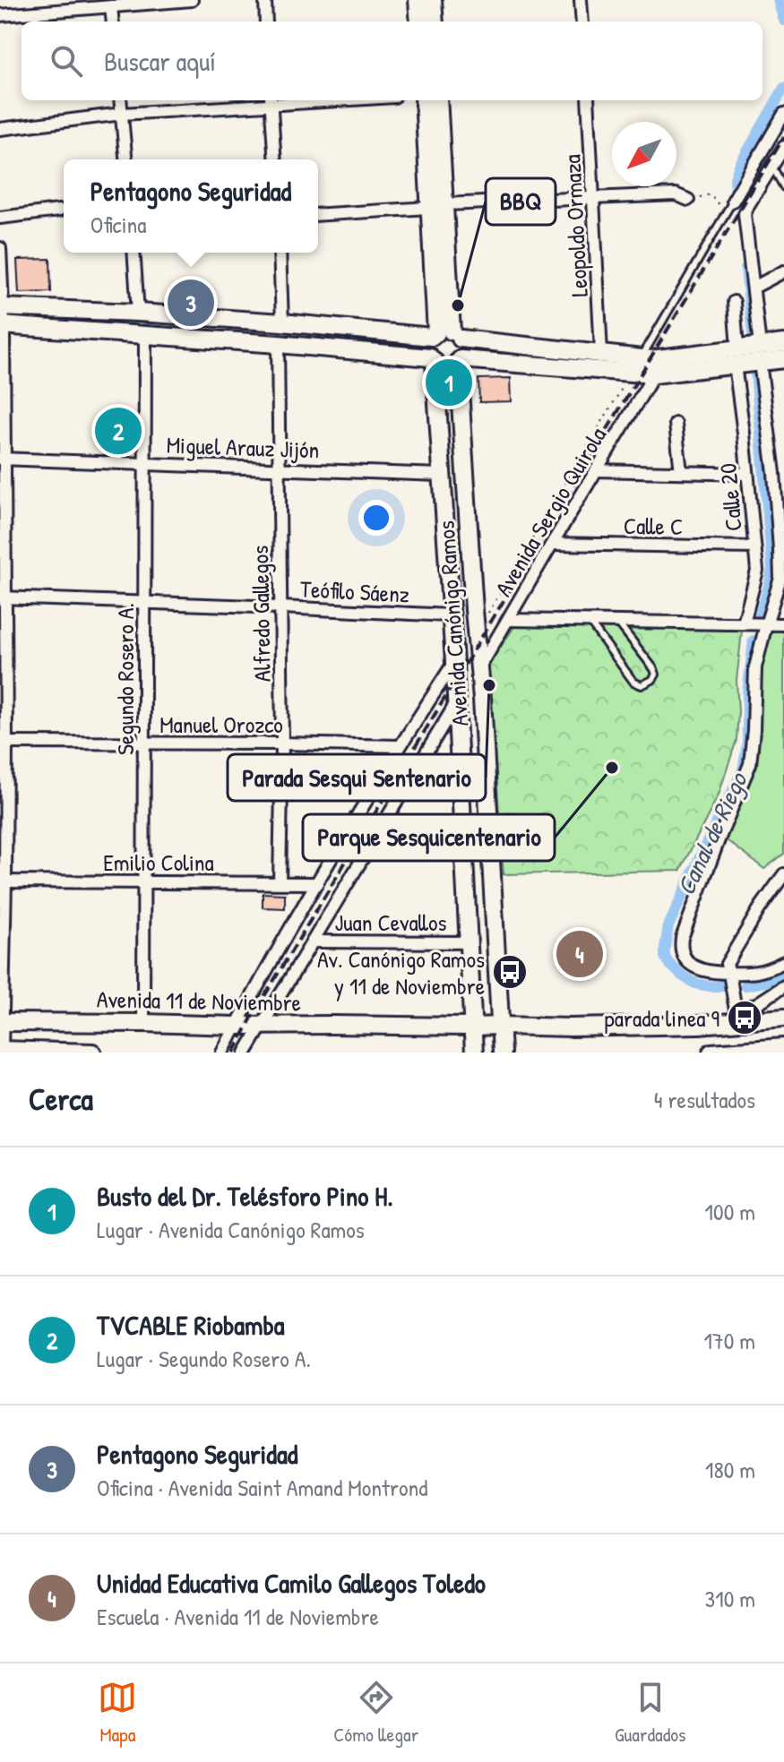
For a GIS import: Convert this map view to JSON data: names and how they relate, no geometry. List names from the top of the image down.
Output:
{
  "streets": {
    "main road": ["Avenida Canónigo Ramos", "Avenida 11 de Noviembre"],
    "street": [
      "Leopoldo Ormaza",
      "Miguel Arauz Jijón",
      "Calle 20",
      "Avenida Sergio Quirola",
      "Calle C",
      "Teófilo Sáenz",
      "Alfredo Gallegos",
      "Segundo Rosero A.",
      "Manuel Orozco",
      "Emilio Colina",
      "Juan Cevallos"
    ]
  },
  "crossings": [
    ["Miguel Arauz Jijón", "Alfredo Gallegos"],
    ["Miguel Arauz Jijón", "Avenida Canónigo Ramos"],
    ["Miguel Arauz Jijón", "Segundo Rosero A."],
    ["Calle 20", "Calle C"],
    ["Avenida Sergio Quirola", "Calle C"],
    ["Avenida Sergio Quirola", "Avenida Canónigo Ramos"],
    ["Teófilo Sáenz", "Alfredo Gallegos"],
    ["Teófilo Sáenz", "Avenida Canónigo Ramos"],
    ["Teófilo Sáenz", "Segundo Rosero A."],
    ["Alfredo Gallegos", "Manuel Orozco"],
    ["Alfredo Gallegos", "Emilio Colina"],
    ["Avenida Canónigo Ramos", "Juan Cevallos"],
    ["Avenida Canónigo Ramos", "Avenida 11 de Noviembre"],
    ["Segundo Rosero A.", "Manuel Orozco"],
    ["Segundo Rosero A.", "Emilio Colina"],
    ["Segundo Rosero A.", "Avenida 11 de Noviembre"]
  ],
  "water": ["Canal de Riego"],
  "places": {
    "other": ["BBQ", "Parada Sesqui Sentenario", "Parque Sesquicentenario"],
    "bus stop": ["Av. Canónigo Ramos y 11 de Noviembre", "parada linea 9"]
  },
  "north": "bottom left",
  "page": {
    "search": "Buscar aquí",
    "popup": ["Pentagono Seguridad", "Oficina"],
    "pins": [
      "3",
      "1",
      "2",
      "4"
    ],
    "heading": ["Cerca", "4 resultados"],
    "list": [
      {
        "mark": "1",
        "name": "Busto del Dr. Telésforo Pino H.",
        "note": "Lugar · Avenida Canónigo Ramos",
        "value": "100 m"
      },
      {
        "mark": "2",
        "name": "TVCABLE Riobamba",
        "note": "Lugar · Segundo Rosero A.",
        "value": "170 m"
      },
      {
        "mark": "3",
        "name": "Pentagono Seguridad",
        "note": "Oficina · Avenida Saint Amand Montrond",
        "value": "180 m"
      },
      {
        "mark": "4",
        "name": "Unidad Educativa Camilo Gallegos Toledo",
        "note": "Escuela · Avenida 11 de Noviembre",
        "value": "310 m"
      }
    ],
    "nav": ["Mapa", "Cómo llegar", "Guardados"]
  }
}
